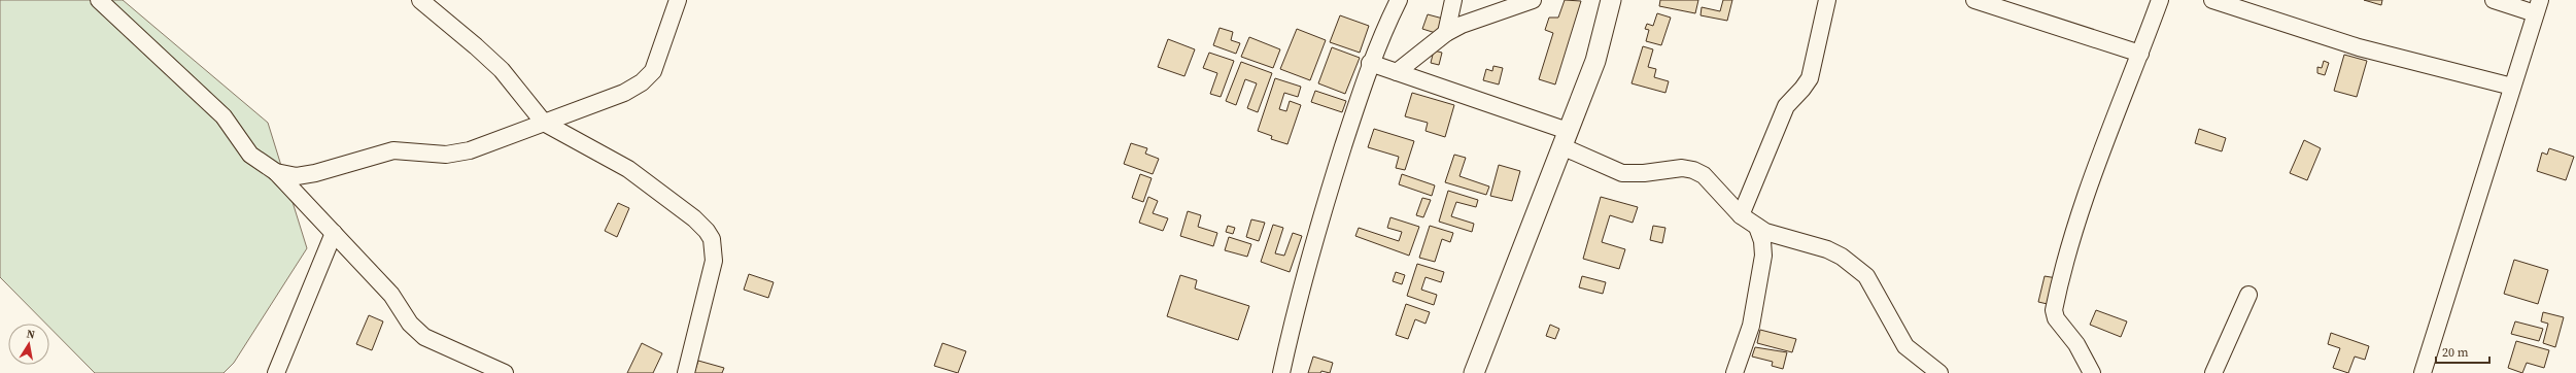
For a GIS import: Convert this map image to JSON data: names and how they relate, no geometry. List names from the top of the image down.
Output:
{
  "scale_bar": "20 m",
  "north": "top"
}
